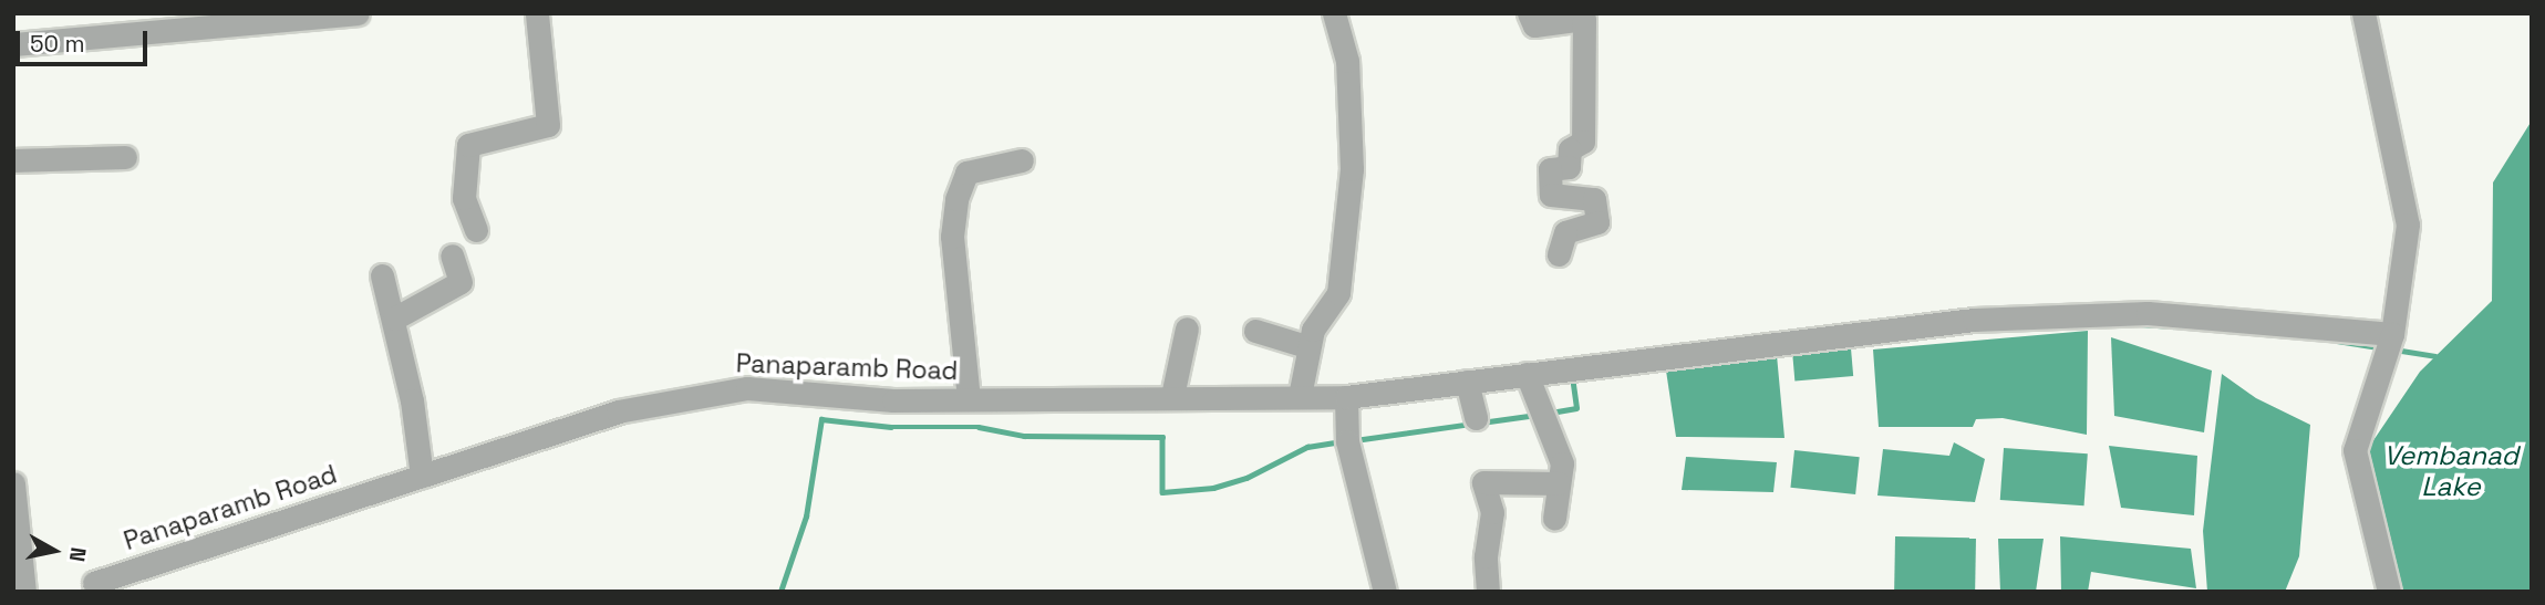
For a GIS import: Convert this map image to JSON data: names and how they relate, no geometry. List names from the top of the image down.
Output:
{
  "streets": {
    "street": ["Panaparamb Road"]
  },
  "water": ["Vembanad Lake"],
  "scale_bar": "50 m",
  "north": "right"
}
